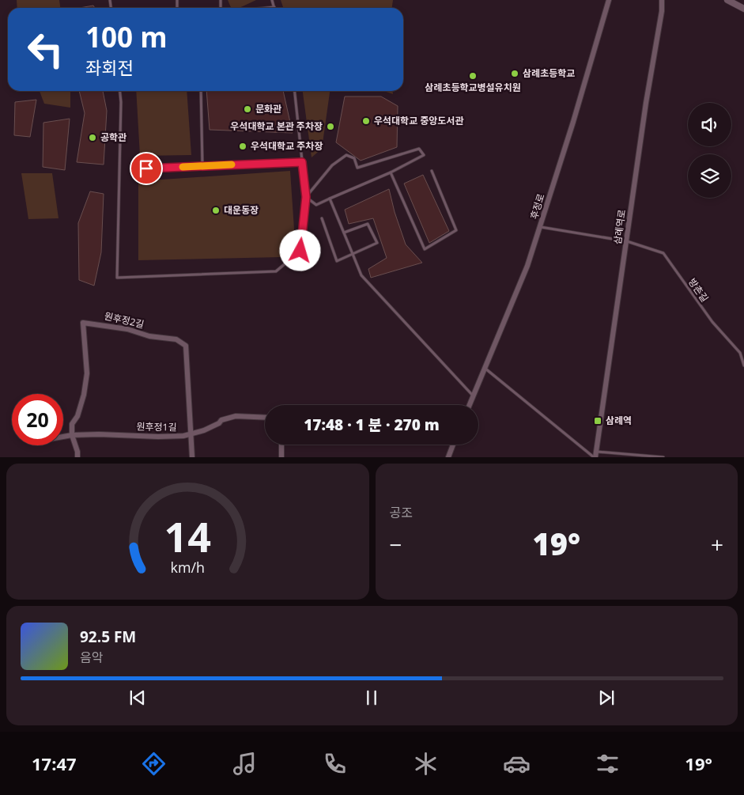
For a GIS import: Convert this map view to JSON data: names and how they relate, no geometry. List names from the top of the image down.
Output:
{
  "streets": {
    "street": [
      "후정로",
      "삼례역로",
      "원후정2길",
      "원후정1길"
    ],
    "lane": ["방촌길"]
  },
  "crossings": [
    ["후정로", "방촌길"],
    ["삼례역로", "방촌길"],
    ["원후정2길", "원후정1길"]
  ],
  "places": {
    "other": [
      "삼례초등학교",
      "삼례초등학교병설유치원",
      "문화관",
      "우석대학교 중앙도서관",
      "우석대학교 본관 주차장",
      "공학관",
      "우석대학교 주차장",
      "대운동장"
    ],
    "transit": ["삼례역"]
  },
  "page": {
    "turn": ["100 m", "좌회전"],
    "limit": "20",
    "trip": "17:48 · 1 분 · 270 m",
    "tile": "공조",
    "heat": ["−", "19°", "+"],
    "song": ["92.5 FM", "음악"],
    "tabs": ["17:47", "19°"],
    "gauge": ["14", "km/h"]
  }
}
